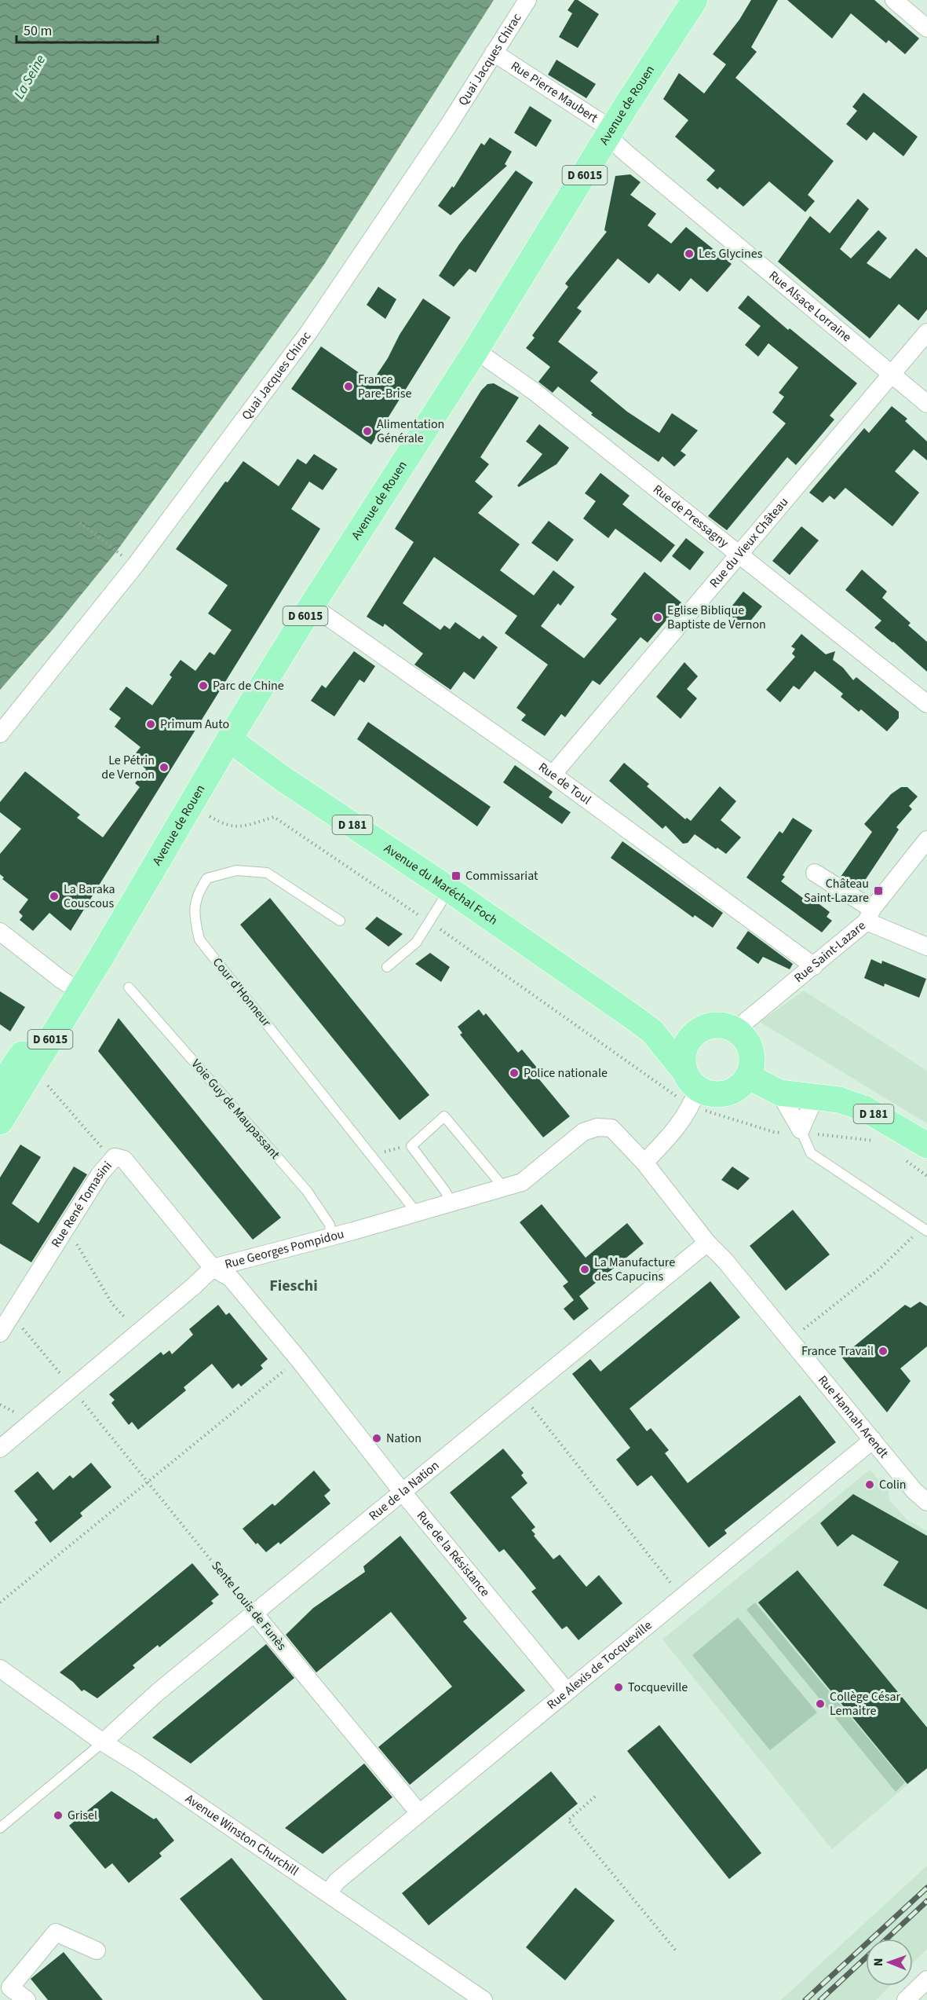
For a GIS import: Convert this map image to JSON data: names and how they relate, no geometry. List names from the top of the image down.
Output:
{
  "streets": {
    "main road": [
      "Avenue de Rouen",
      "D 6015",
      "D 181",
      "Avenue du Maréchal Foch"
    ],
    "street": [
      "Quai Jacques Chirac",
      "Rue Pierre Maubert",
      "Rue Alsace Lorraine",
      "Rue de Pressagny",
      "Rue du Vieux Château",
      "Rue de Toul",
      "Rue Saint-Lazare",
      "Rue René Tomasini",
      "Rue Georges Pompidou",
      "Rue Hannah Arendt",
      "Rue de la Nation",
      "Rue de la Résistance",
      "Sente Louis de Funès",
      "Rue Alexis de Tocqueville",
      "Avenue Winston Churchill"
    ],
    "lane": ["Cour d'Honneur", "Voie Guy de Maupassant"]
  },
  "crossings": [
    ["Quai Jacques Chirac", "Rue Pierre Maubert"],
    ["Rue Pierre Maubert", "Avenue de Rouen"],
    ["Rue Pierre Maubert", "Rue Alsace Lorraine"],
    ["Avenue de Rouen", "Rue Alsace Lorraine"],
    ["Avenue de Rouen", "Rue de Pressagny"],
    ["Avenue de Rouen", "Rue de Toul"],
    ["Avenue de Rouen", "Avenue du Maréchal Foch"],
    ["Rue Alsace Lorraine", "Rue du Vieux Château"],
    ["Rue de Pressagny", "Rue du Vieux Château"],
    ["Rue du Vieux Château", "Rue de Toul"],
    ["Rue de Toul", "Rue Saint-Lazare"],
    ["D 181", "Avenue du Maréchal Foch"],
    ["D 181", "Rue Saint-Lazare"],
    ["Avenue du Maréchal Foch", "Rue Saint-Lazare"],
    ["Cour d'Honneur", "Rue Georges Pompidou"],
    ["Voie Guy de Maupassant", "Rue Georges Pompidou"],
    ["Rue René Tomasini", "Rue Georges Pompidou"],
    ["Rue René Tomasini", "Rue de la Résistance"],
    ["Rue Georges Pompidou", "Rue Hannah Arendt"],
    ["Rue Georges Pompidou", "Rue de la Résistance"],
    ["Rue Hannah Arendt", "Rue de la Nation"],
    ["Rue Hannah Arendt", "Rue Alexis de Tocqueville"],
    ["Rue de la Nation", "Rue de la Résistance"],
    ["Rue de la Nation", "Sente Louis de Funès"],
    ["Rue de la Nation", "Avenue Winston Churchill"],
    ["Rue de la Résistance", "Rue Alexis de Tocqueville"],
    ["Sente Louis de Funès", "Rue Alexis de Tocqueville"],
    ["Rue Alexis de Tocqueville", "Avenue Winston Churchill"]
  ],
  "districts": ["Fieschi"],
  "water": ["La Seine"],
  "places": {
    "other": [
      "Les Glycines",
      "France Pare-Brise",
      "Alimentation Générale",
      "Eglise Biblique Baptiste de Vernon",
      "Parc de Chine",
      "Primum Auto",
      "Le Pétrin de Vernon",
      "La Baraka Couscous",
      "Police nationale",
      "La Manufacture des Capucins",
      "France Travail",
      "Nation",
      "Colin",
      "Tocqueville",
      "Collège César Lemaitre",
      "Grisel"
    ],
    "transit": ["Commissariat", "Château Saint-Lazare"]
  },
  "scale_bar": "50 m",
  "north": "left"
}
